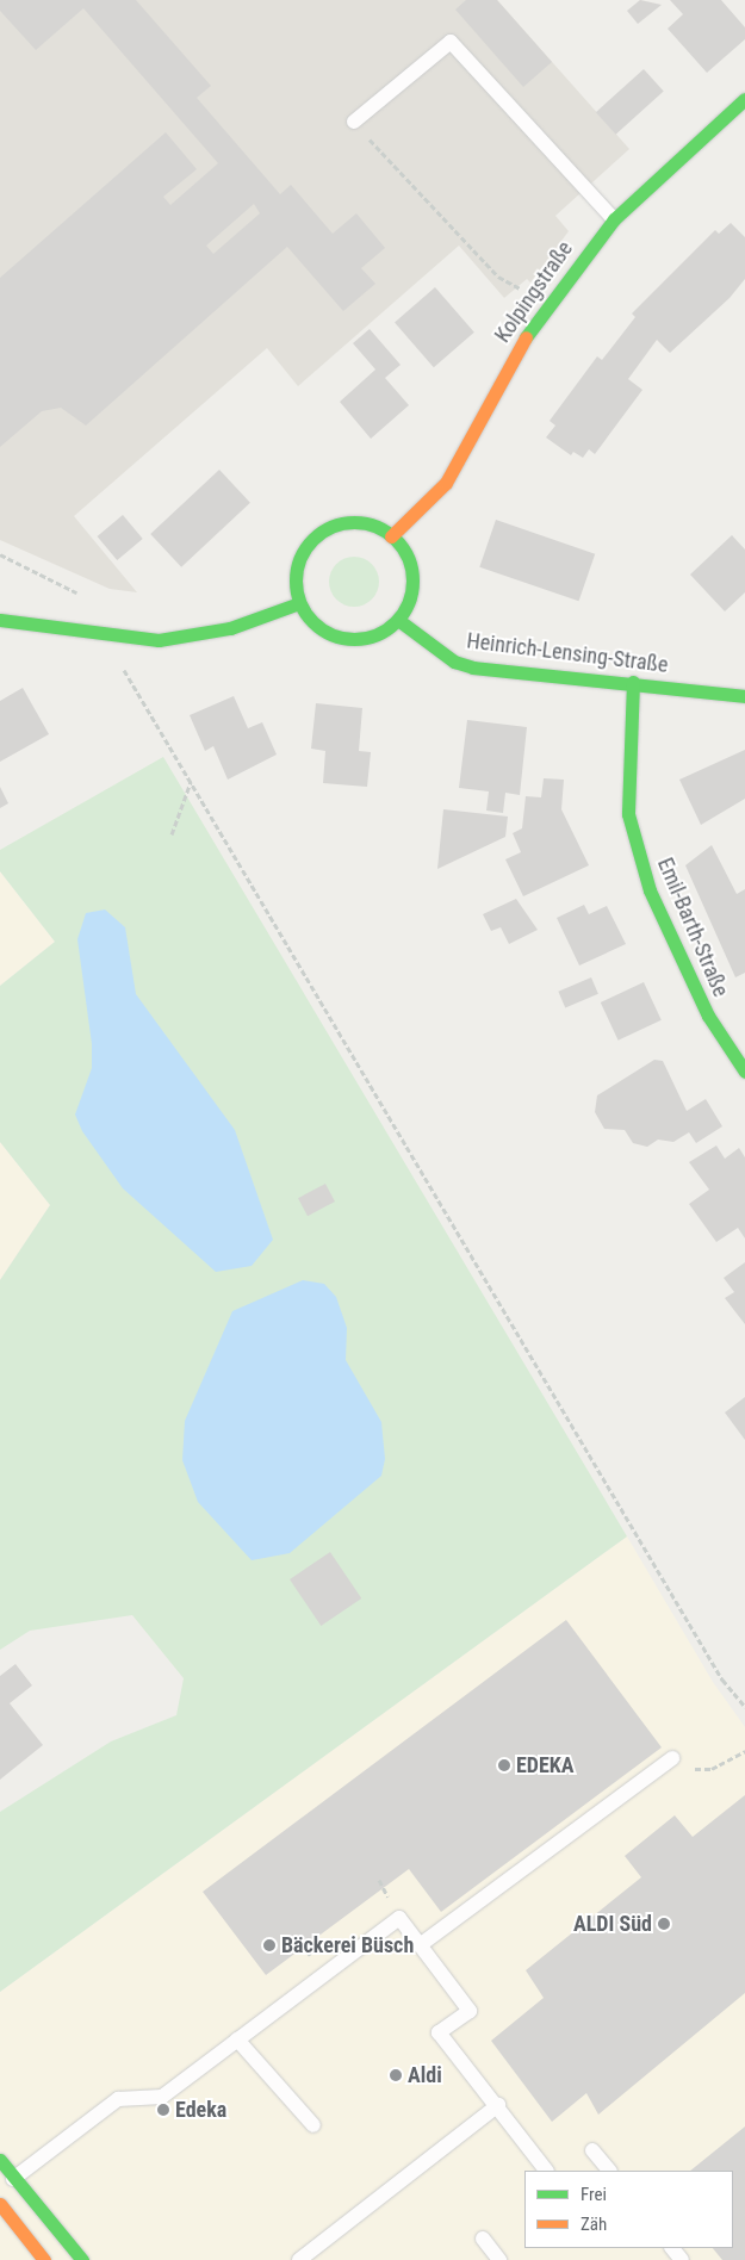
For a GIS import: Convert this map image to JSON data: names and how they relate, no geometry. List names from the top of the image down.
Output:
{
  "streets": {
    "street": ["Kolpingstraße", "Heinrich-Lensing-Straße", "Emil-Barth-Straße"]
  },
  "crossings": [
    ["Kolpingstraße", "Heinrich-Lensing-Straße"],
    ["Heinrich-Lensing-Straße", "Emil-Barth-Straße"]
  ],
  "places": [
    "EDEKA",
    "ALDI Süd",
    "Bäckerei Büsch",
    "Aldi",
    "Edeka"
  ],
  "legend": ["Frei", "Zäh"]
}
